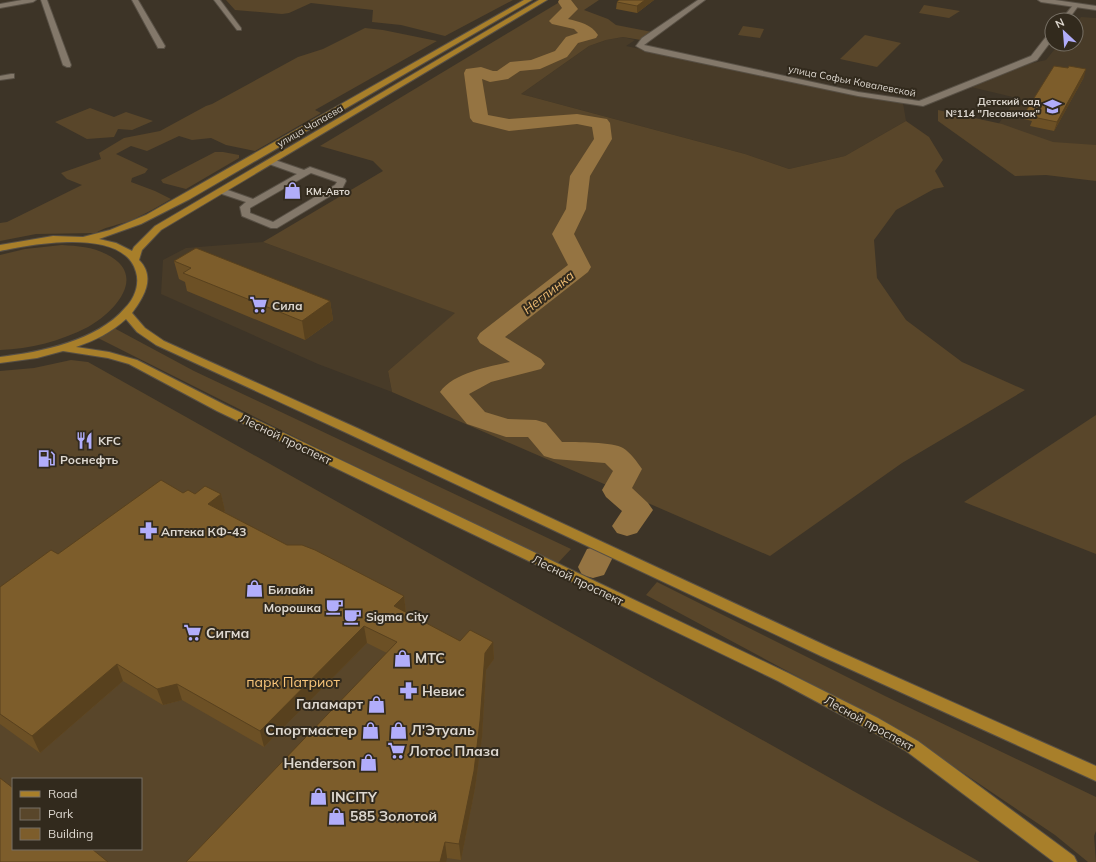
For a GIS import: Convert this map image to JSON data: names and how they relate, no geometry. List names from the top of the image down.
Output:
{
  "streets": {
    "main road": ["улица Чапаева", "Лесной проспект"],
    "street": ["улица Софьи Ковалевской"]
  },
  "water": ["Неглинка"],
  "parks": ["парк Патриот"],
  "places": {
    "school or university": ["Детский сад №114 \"Лесовичок\""],
    "shop": [
      "КМ-Авто",
      "Билайн",
      "МТС",
      "Галамарт",
      "Спортмастер",
      "Л'Этуаль",
      "Henderson",
      "INCITY",
      "585 Золотой"
    ],
    "supermarket": ["Сила", "Сигма", "Лотос Плаза"],
    "restaurant": ["KFC"],
    "fuel station": ["Роснефть"],
    "pharmacy": ["Аптека КФ-43", "Невис"],
    "cafe": ["Морошка", "Sigma City"]
  },
  "legend": ["Road", "Park", "Building"],
  "north": "top left"
}
